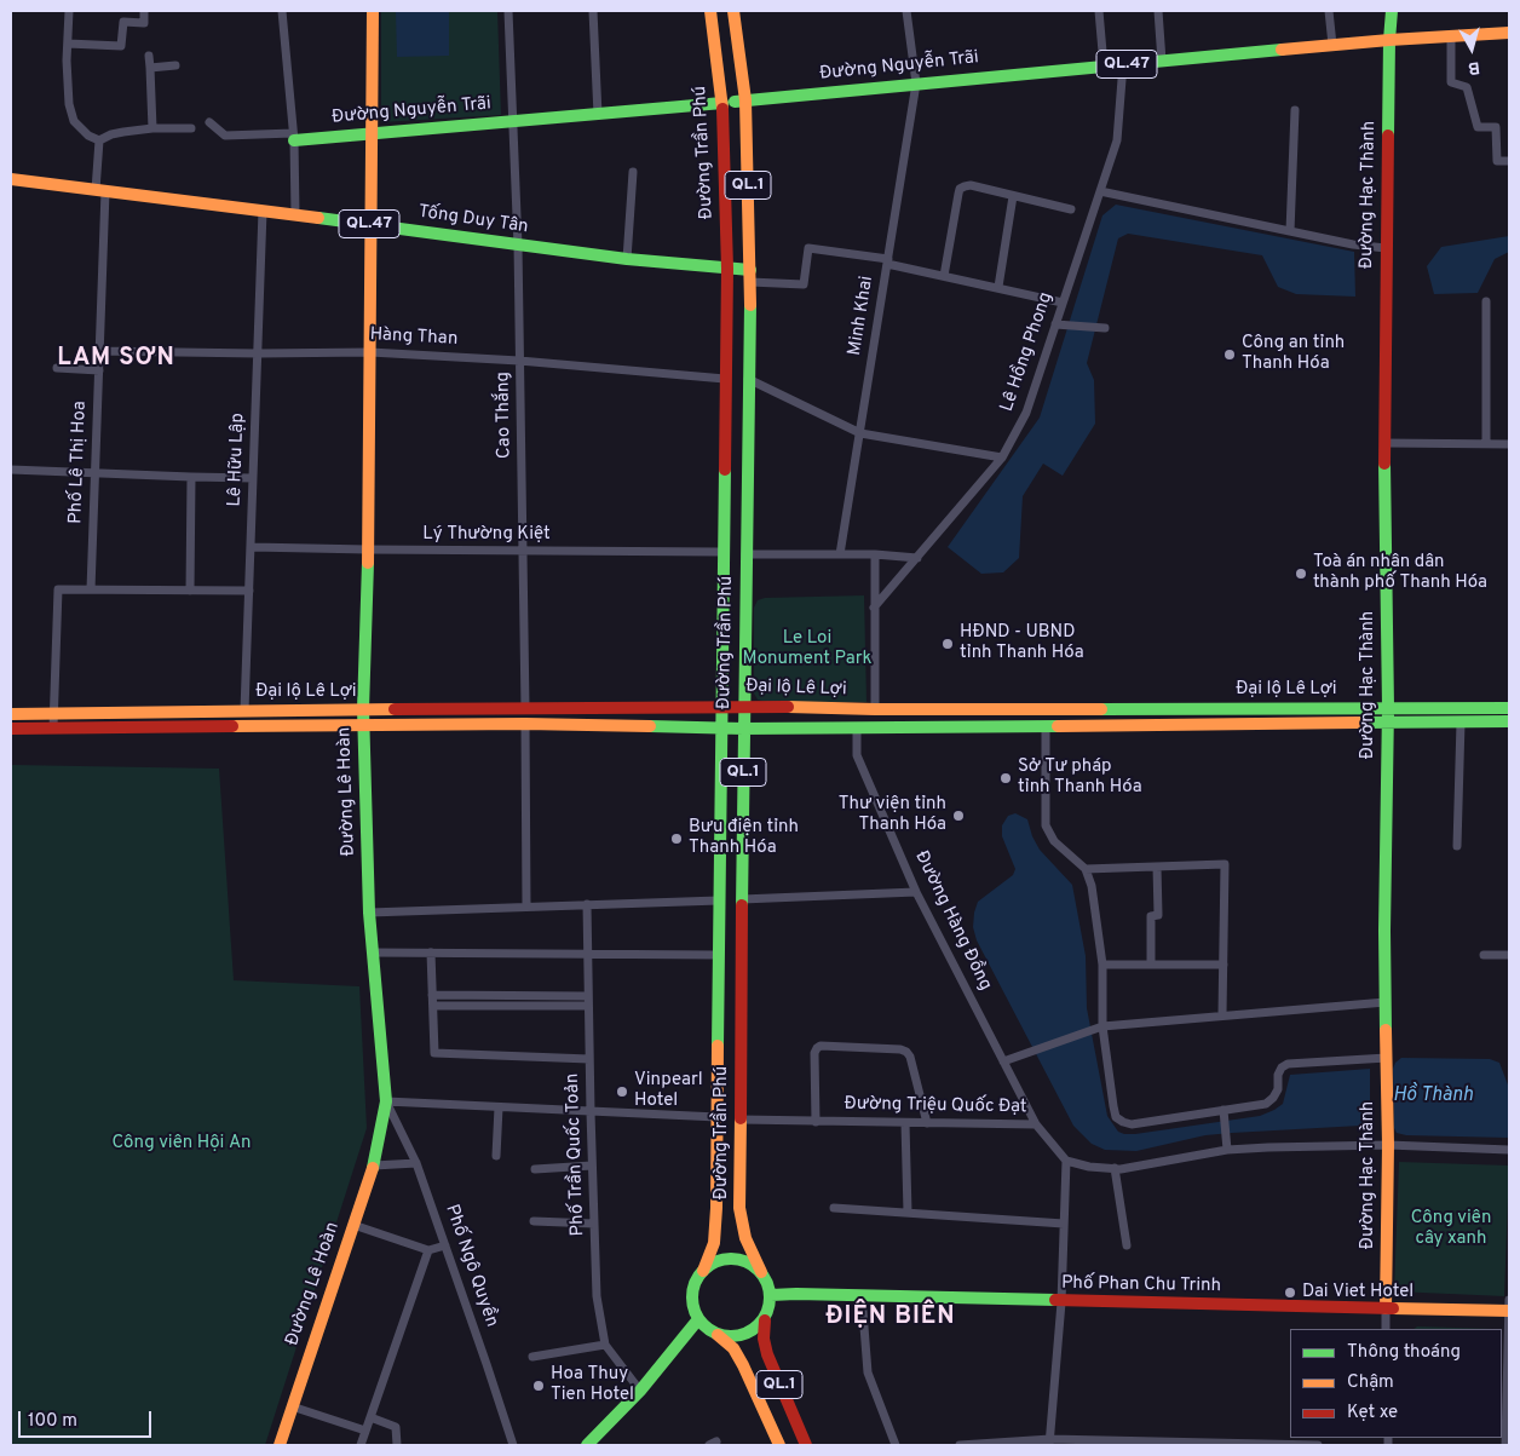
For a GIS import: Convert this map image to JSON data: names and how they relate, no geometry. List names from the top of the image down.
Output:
{
  "streets": {
    "main road": [
      "QL.47",
      "Đường Nguyễn Trãi",
      "Đường Trần Phú",
      "QL.1",
      "Đường Hạc Thành",
      "Tống Duy Tân",
      "Đại lộ Lê Lợi",
      "Đường Lê Hoàn",
      "Phố Phan Chu Trinh"
    ],
    "street": [
      "Minh Khai",
      "Hàng Than",
      "Lê Hồng Phong",
      "Cao Thắng",
      "Lê Hữu Lập",
      "Phố Lê Thị Hoa",
      "Lý Thường Kiệt",
      "Đường Hàng Đồng",
      "Đường Triệu Quốc Đạt",
      "Phố Trần Quốc Toản",
      "Phố Ngô Quyền"
    ]
  },
  "crossings": [
    ["Đường Nguyễn Trãi", "Đường Trần Phú"],
    ["Đường Nguyễn Trãi", "Đường Hạc Thành"],
    ["Đường Nguyễn Trãi", "Minh Khai"],
    ["Đường Nguyễn Trãi", "Lê Hồng Phong"],
    ["Đường Nguyễn Trãi", "Cao Thắng"],
    ["Đường Nguyễn Trãi", "Đường Lê Hoàn"],
    ["Đường Trần Phú", "QL.1"],
    ["Đường Trần Phú", "Tống Duy Tân"],
    ["Đường Trần Phú", "Hàng Than"],
    ["Đường Trần Phú", "Lý Thường Kiệt"],
    ["Đường Trần Phú", "Đại lộ Lê Lợi"],
    ["Đường Trần Phú", "Đường Triệu Quốc Đạt"],
    ["Đường Trần Phú", "Phố Phan Chu Trinh"],
    ["QL.1", "Phố Phan Chu Trinh"],
    ["Đường Hạc Thành", "Đại lộ Lê Lợi"],
    ["Đường Hạc Thành", "Phố Phan Chu Trinh"],
    ["Tống Duy Tân", "Cao Thắng"],
    ["Tống Duy Tân", "Lê Hữu Lập"],
    ["Tống Duy Tân", "Phố Lê Thị Hoa"],
    ["Tống Duy Tân", "Đường Lê Hoàn"],
    ["Hàng Than", "Cao Thắng"],
    ["Hàng Than", "Lê Hữu Lập"],
    ["Hàng Than", "Phố Lê Thị Hoa"],
    ["Hàng Than", "Đường Lê Hoàn"],
    ["Cao Thắng", "Lý Thường Kiệt"],
    ["Cao Thắng", "Đại lộ Lê Lợi"],
    ["Lê Hữu Lập", "Lý Thường Kiệt"],
    ["Lê Hữu Lập", "Đại lộ Lê Lợi"],
    ["Lý Thường Kiệt", "Đường Lê Hoàn"],
    ["Đại lộ Lê Lợi", "Đường Lê Hoàn"],
    ["Đại lộ Lê Lợi", "Đường Hàng Đồng"],
    ["Đường Lê Hoàn", "Phố Ngô Quyền"],
    ["Đường Hàng Đồng", "Đường Triệu Quốc Đạt"]
  ],
  "districts": ["LAM SƠN", "ĐIỆN BIÊN"],
  "water": ["Hồ Thành"],
  "parks": ["Le Loi Monument Park", "Công viên Hội An", "Công viên cây xanh"],
  "places": [
    "Công an tỉnh Thanh Hóa",
    "Toà án nhân dân thành phố Thanh Hóa",
    "HĐND - UBND tỉnh Thanh Hóa",
    "Sở Tư pháp tỉnh Thanh Hóa",
    "Thư viện tỉnh Thanh Hóa",
    "Bưu điện tỉnh Thanh Hóa",
    "Vinpearl Hotel",
    "Dai Viet Hotel",
    "Hoa Thuy Tien Hotel"
  ],
  "legend": ["Thông thoáng", "Chậm", "Kẹt xe"],
  "scale_bar": "100 m",
  "north": "bottom"
}
